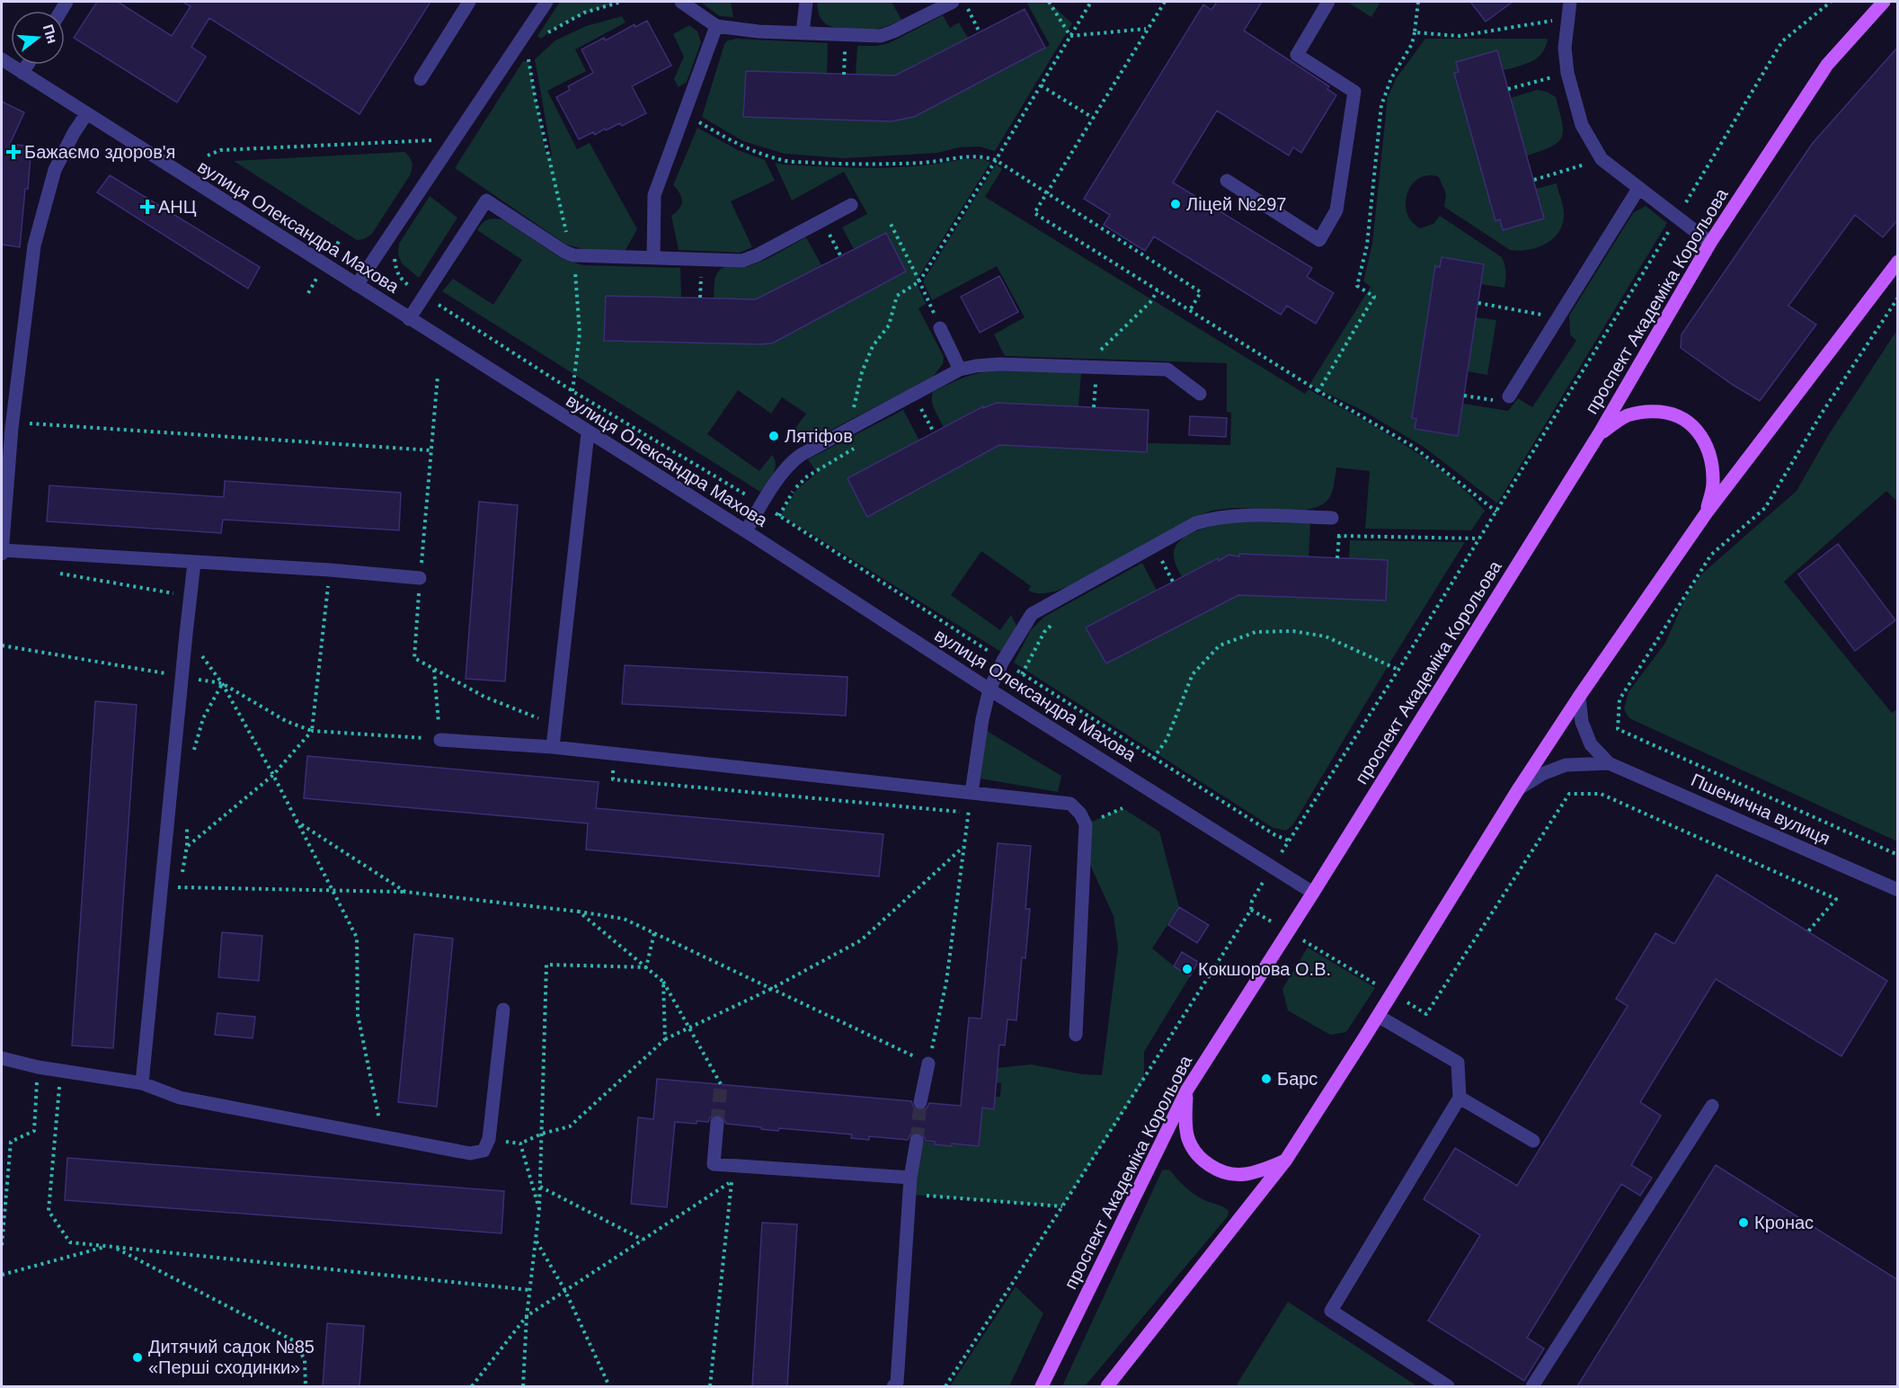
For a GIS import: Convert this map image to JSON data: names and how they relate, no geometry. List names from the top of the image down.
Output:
{
  "streets": {
    "main road": ["проспект Академіка Корольова"],
    "street": ["вулиця Олександра Махова", "Пшенична вулиця"]
  },
  "crossings": [
    ["вулиця Олександра Махова", "проспект Академіка Корольова"]
  ],
  "places": {
    "health": ["Бажаємо здоров'я", "АНЦ"],
    "other": [
      "Ліцей №297",
      "Лятіфов",
      "Кокшорова О.В.",
      "Барс",
      "Кронас",
      "Дитячий садок №85 «Перші сходинки»"
    ]
  },
  "north": "right"
}
